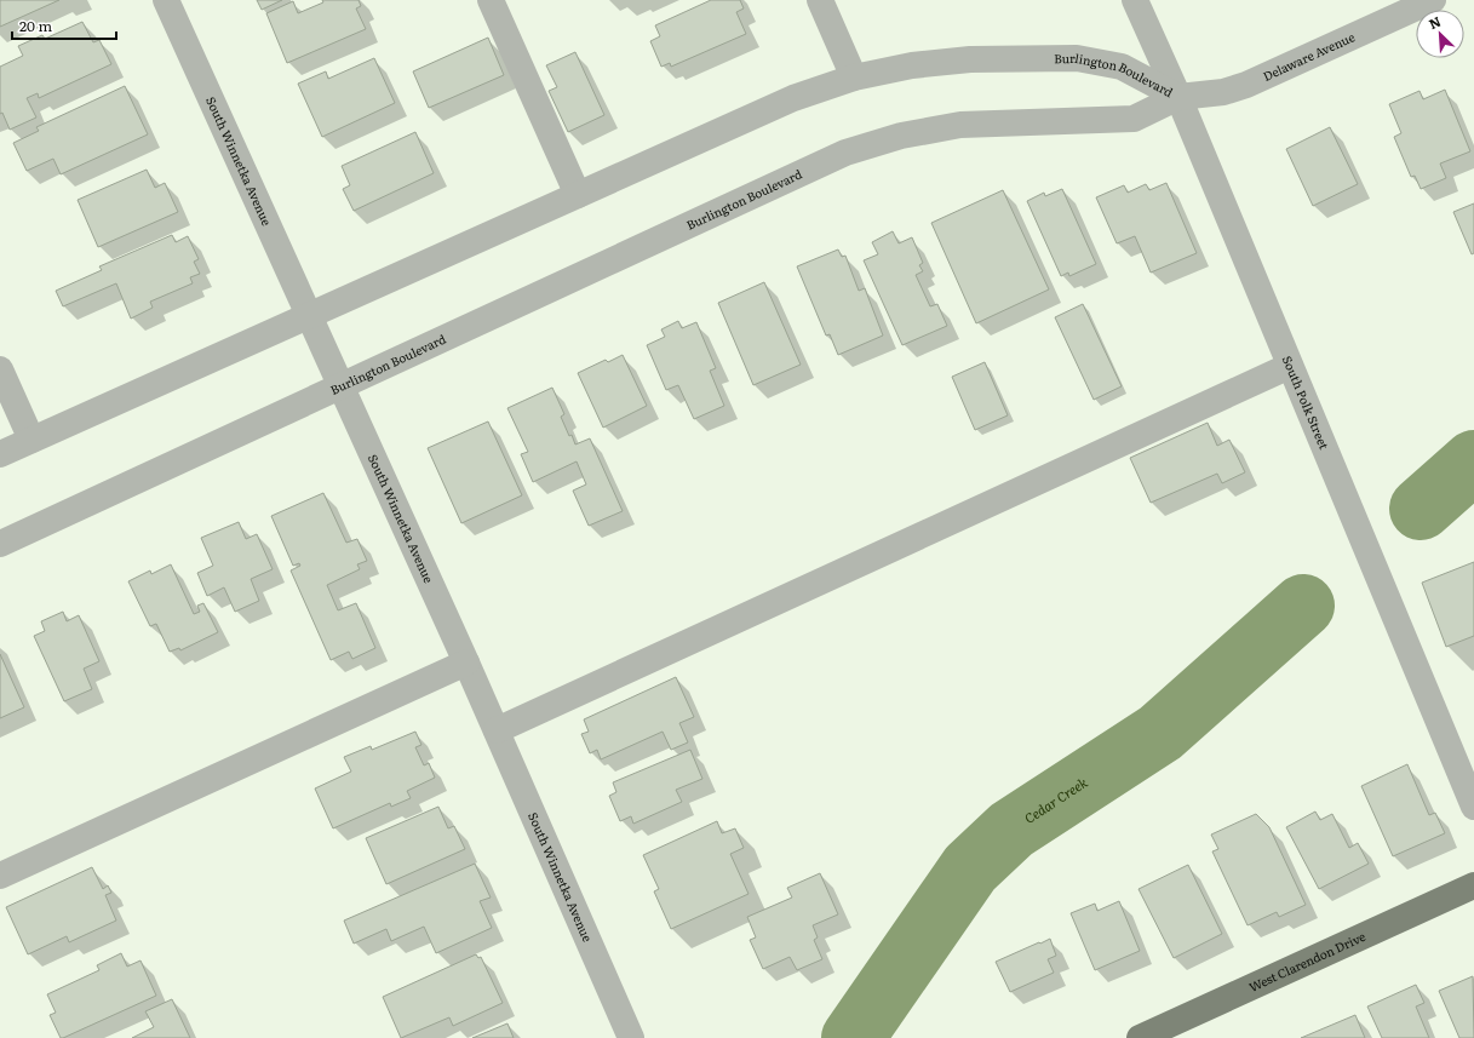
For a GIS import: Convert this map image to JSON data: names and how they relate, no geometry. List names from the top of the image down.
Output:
{
  "streets": {
    "main road": ["West Clarendon Drive"],
    "street": [
      "Delaware Avenue",
      "Burlington Boulevard",
      "South Winnetka Avenue",
      "South Polk Street"
    ]
  },
  "crossings": [
    ["Delaware Avenue", "Burlington Boulevard"],
    ["Delaware Avenue", "South Polk Street"],
    ["Burlington Boulevard", "South Winnetka Avenue"],
    ["Burlington Boulevard", "South Polk Street"]
  ],
  "water": ["Cedar Creek"],
  "scale_bar": "20 m",
  "north": "top left"
}
